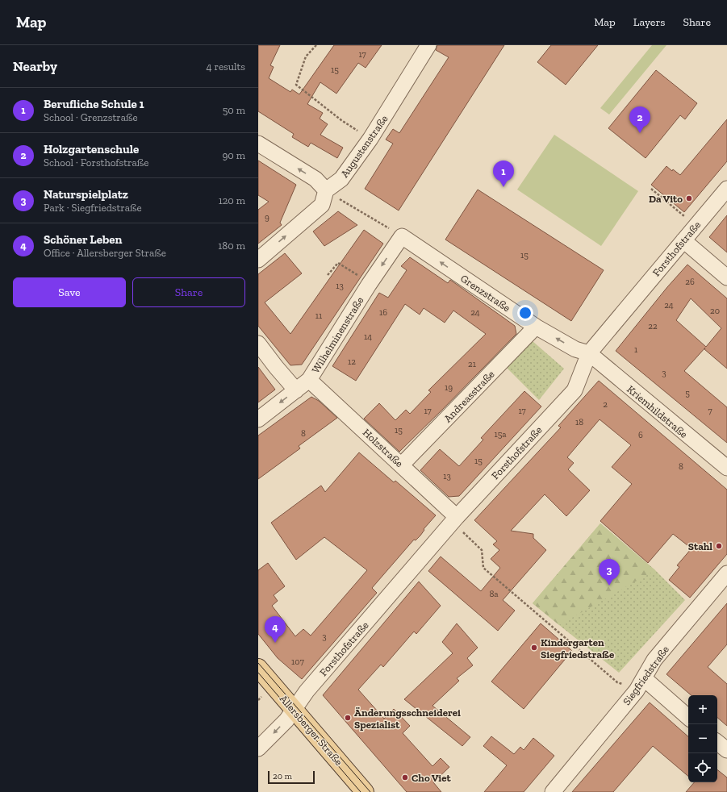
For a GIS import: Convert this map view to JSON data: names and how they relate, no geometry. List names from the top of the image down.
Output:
{
  "streets": {
    "main road": ["Allersberger Straße"],
    "street": [
      "Augustenstraße",
      "Forsthofstraße",
      "Grenzstraße",
      "Wilhelminenstraße",
      "Andreasstraße",
      "Kriemhildstraße",
      "Holzstraße",
      "Siegfriedstraße"
    ]
  },
  "crossings": [
    ["Forsthofstraße", "Grenzstraße"],
    ["Forsthofstraße", "Kriemhildstraße"],
    ["Forsthofstraße", "Holzstraße"],
    ["Forsthofstraße", "Allersberger Straße"],
    ["Grenzstraße", "Wilhelminenstraße"],
    ["Grenzstraße", "Andreasstraße"],
    ["Grenzstraße", "Kriemhildstraße"],
    ["Wilhelminenstraße", "Holzstraße"],
    ["Andreasstraße", "Holzstraße"]
  ],
  "one_way": ["Grenzstraße"],
  "places": [
    "Da Vito",
    "Stahl",
    "Kindergarten Siegfriedstraße",
    "Änderungsschneiderei Spezialist",
    "Cho Viet"
  ],
  "house_numbers": [
    "17",
    "15",
    "9",
    "15",
    "26",
    "13",
    "24",
    "20",
    "16",
    "24",
    "11",
    "22",
    "14",
    "1",
    "12",
    "21",
    "3",
    "19",
    "5",
    "2",
    "17",
    "17",
    "7",
    "18",
    "15",
    "8",
    "15a",
    "6",
    "15",
    "8",
    "13",
    "8a",
    "3",
    "107"
  ],
  "scale_bar": "20 m",
  "page": {
    "header": "Map",
    "nav": ["Map", "Layers", "Share"],
    "heading": ["Nearby", "4 results"],
    "list": [
      {
        "mark": "1",
        "name": "Berufliche Schule 1",
        "note": "School · Grenzstraße",
        "value": "50 m"
      },
      {
        "mark": "2",
        "name": "Holzgartenschule",
        "note": "School · Forsthofstraße",
        "value": "90 m"
      },
      {
        "mark": "3",
        "name": "Naturspielplatz",
        "note": "Park · Siegfriedstraße",
        "value": "120 m"
      },
      {
        "mark": "4",
        "name": "Schöner Leben",
        "note": "Office · Allersberger Straße",
        "value": "180 m"
      }
    ],
    "pins": [
      "2",
      "1",
      "3",
      "4"
    ],
    "buttons": ["Save", "Share"],
    "map_buttons": ["+", "−"],
    "scale": "20 m"
  }
}
